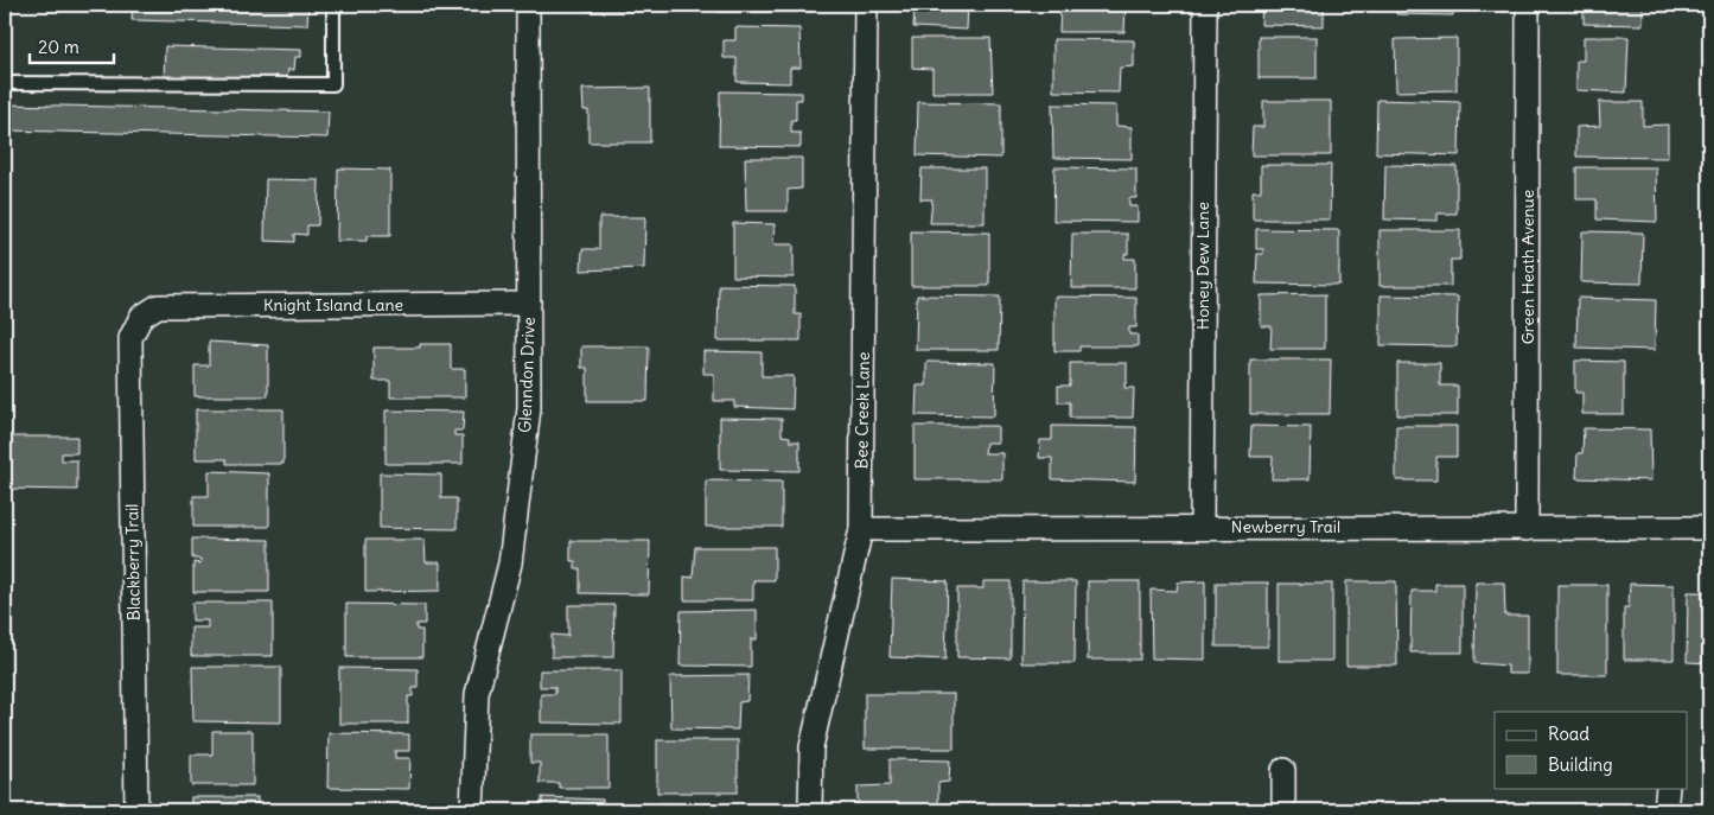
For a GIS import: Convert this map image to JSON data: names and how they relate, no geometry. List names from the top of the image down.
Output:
{
  "streets": {
    "street": [
      "Honey Dew Lane",
      "Green Heath Avenue",
      "Knight Island Lane",
      "Glenndon Drive",
      "Bee Creek Lane",
      "Newberry Trail",
      "Blackberry Trail"
    ]
  },
  "crossings": [
    ["Honey Dew Lane", "Newberry Trail"],
    ["Green Heath Avenue", "Newberry Trail"],
    ["Knight Island Lane", "Glenndon Drive"],
    ["Knight Island Lane", "Blackberry Trail"],
    ["Bee Creek Lane", "Newberry Trail"]
  ],
  "legend": ["Road", "Building"],
  "scale_bar": "20 m"
}
